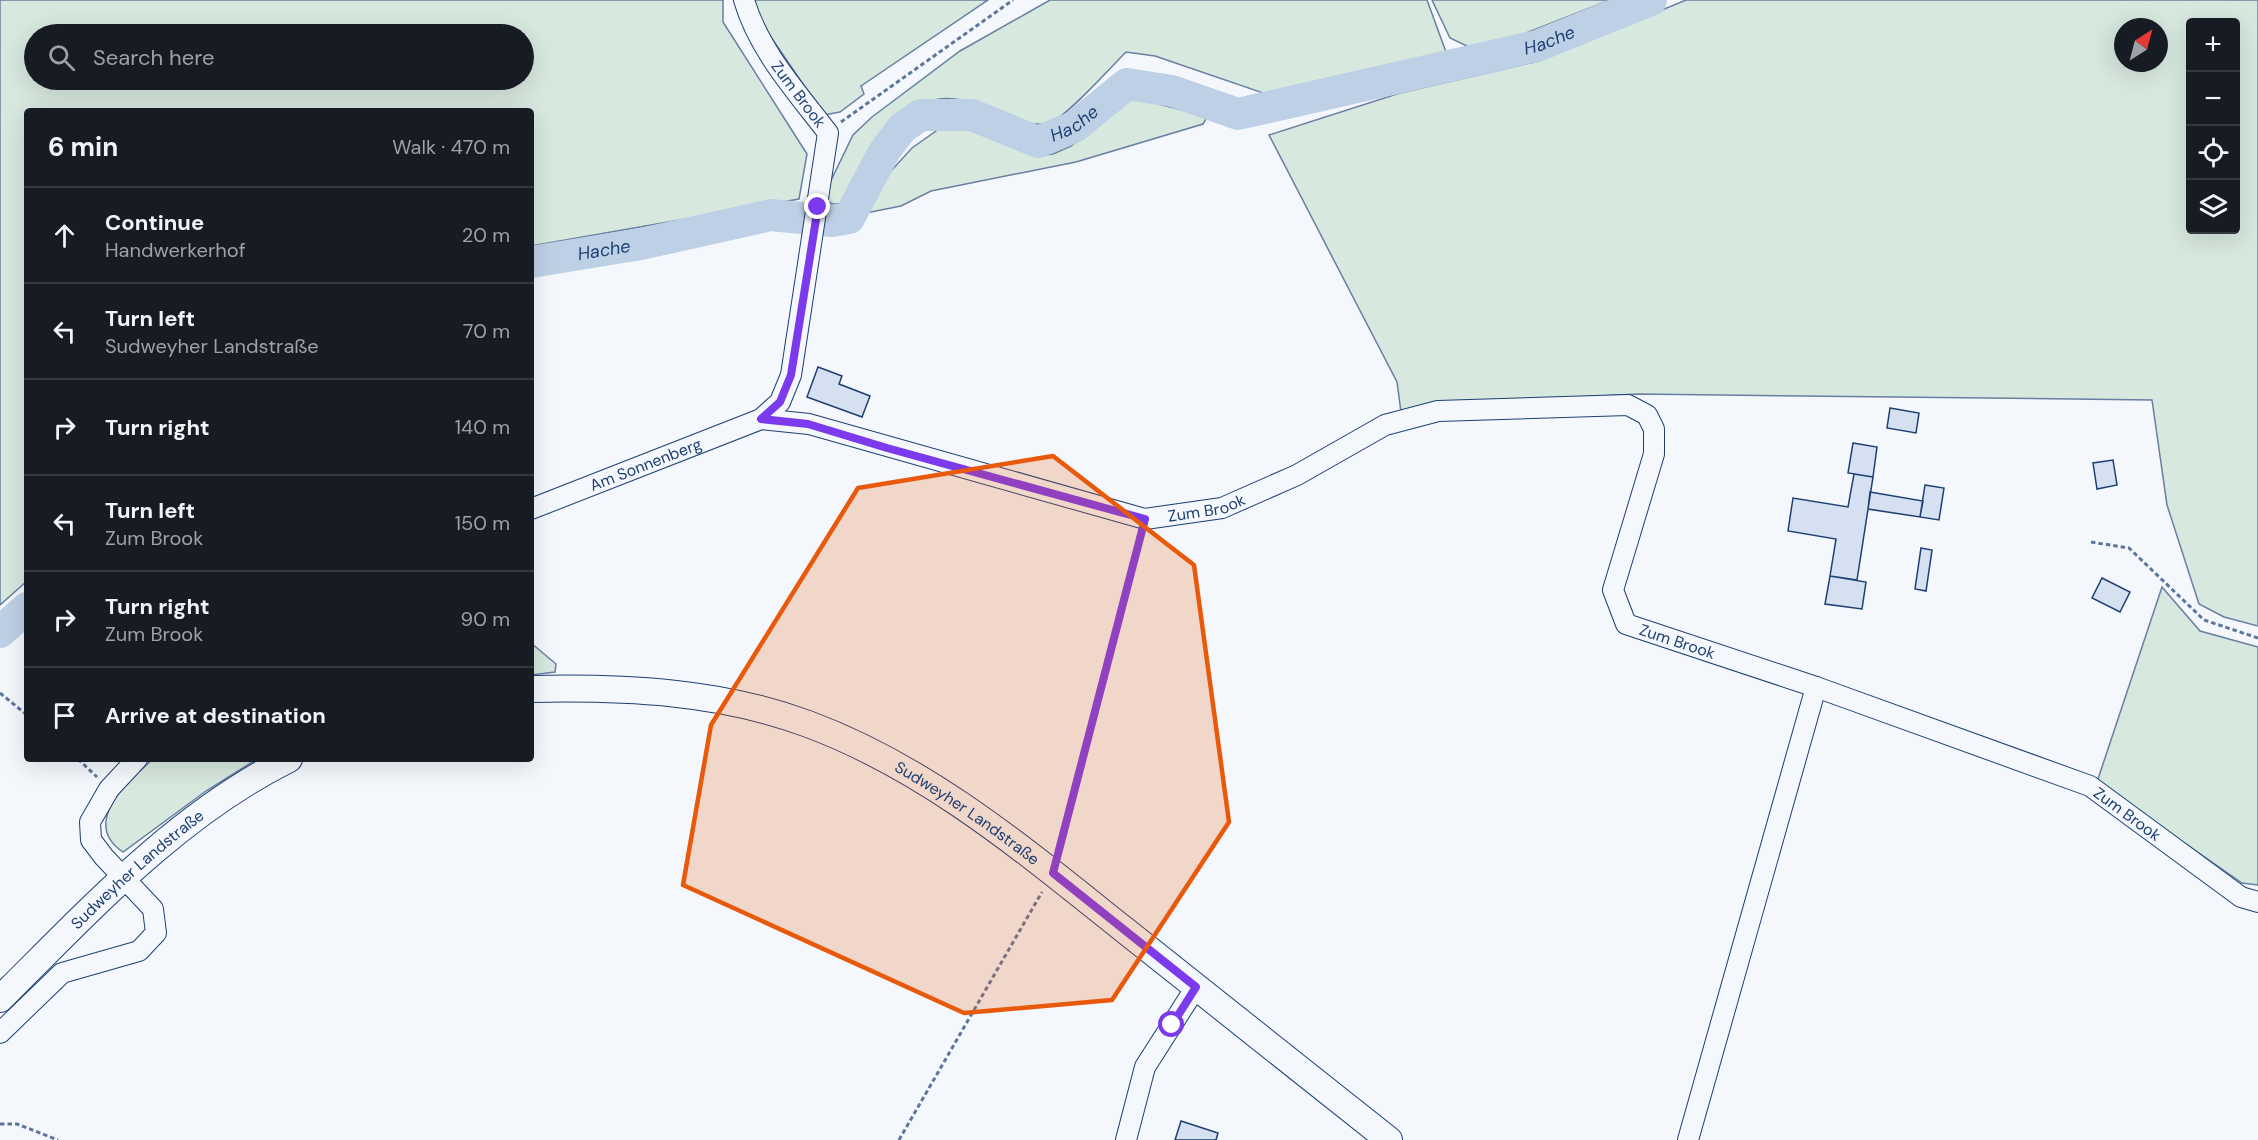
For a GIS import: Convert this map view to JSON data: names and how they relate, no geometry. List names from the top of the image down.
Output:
{
  "streets": {
    "main road": ["Sudweyher Landstraße"],
    "street": ["Zum Brook", "Am Sonnenberg"]
  },
  "crossings": [
    ["Zum Brook", "Am Sonnenberg"]
  ],
  "water": ["Hache"],
  "north": "top right",
  "page": {
    "map_buttons": ["+", "−"],
    "search": "Search here",
    "heading": ["6 min", "Walk · 470 m"],
    "list": [
      ["Continue", "Handwerkerhof", "20 m"],
      ["Turn left", "Sudweyher Landstraße", "70 m"],
      ["Turn right", "140 m"],
      ["Turn left", "Zum Brook", "150 m"],
      ["Turn right", "Zum Brook", "90 m"],
      "Arrive at destination"
    ]
  }
}
